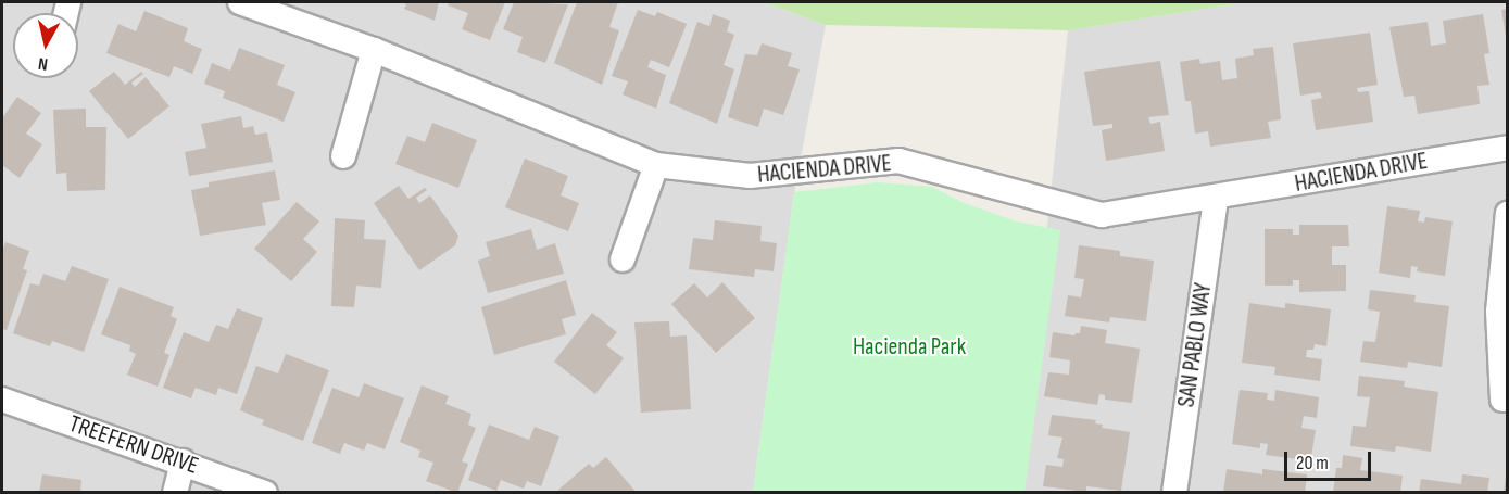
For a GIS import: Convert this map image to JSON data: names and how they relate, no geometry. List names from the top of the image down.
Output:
{
  "streets": {
    "street": ["HACIENDA DRIVE", "SAN PABLO WAY", "TREEFERN DRIVE"]
  },
  "crossings": [
    ["HACIENDA DRIVE", "SAN PABLO WAY"]
  ],
  "parks": ["Hacienda Park"],
  "scale_bar": "20 m",
  "north": "bottom"
}
